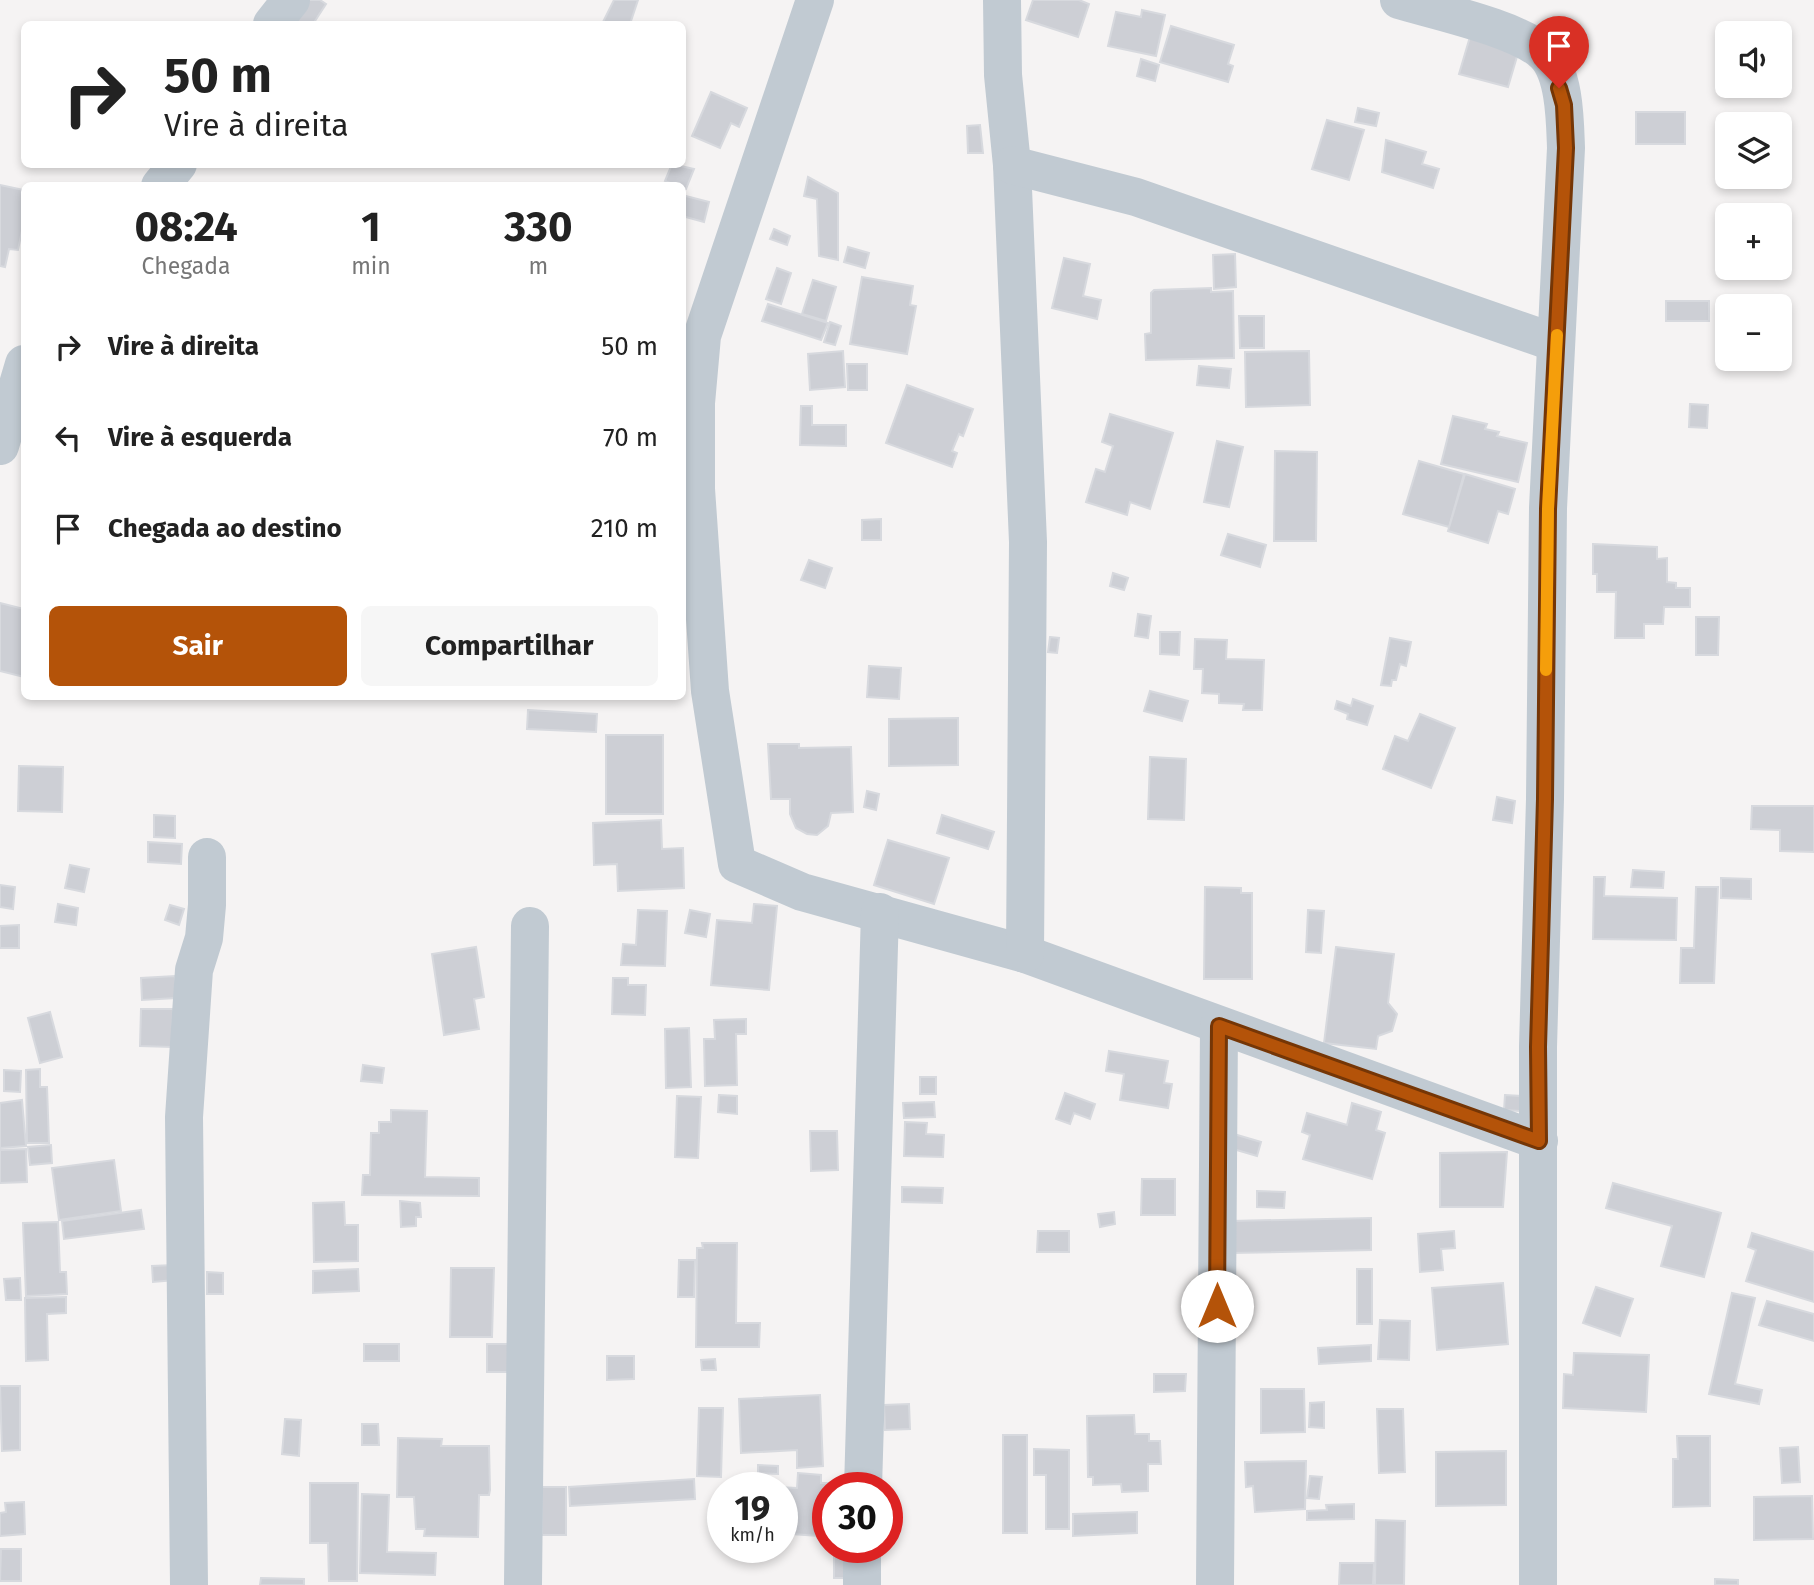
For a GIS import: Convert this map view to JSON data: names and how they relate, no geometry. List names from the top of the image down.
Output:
{
  "page": {
    "map_buttons": ["+", "−"],
    "turn": ["50 m", "Vire à direita"],
    "eta": [
      "08:24",
      "Chegada",
      "1",
      "min",
      "330",
      "m"
    ],
    "list": [
      {
        "name": "Vire à direita",
        "value": "50 m"
      },
      {
        "name": "Vire à esquerda",
        "value": "70 m"
      },
      {
        "name": "Chegada ao destino",
        "value": "210 m"
      }
    ],
    "buttons": ["Sair", "Compartilhar"],
    "speed": "19 km/h",
    "limit": "30"
  }
}
